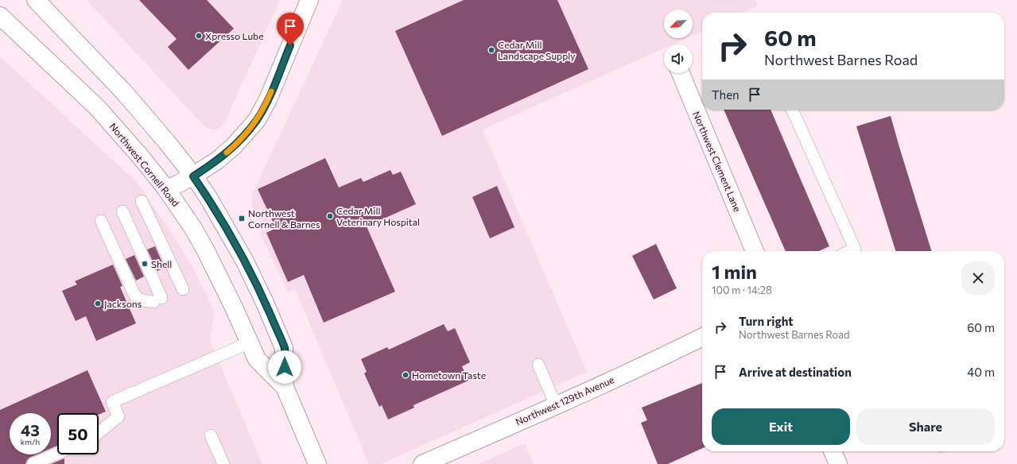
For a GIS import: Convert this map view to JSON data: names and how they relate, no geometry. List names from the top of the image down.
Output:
{
  "streets": {
    "main road": ["Northwest Clement Lane", "Northwest Cornell Road", "Northwest 129th Avenue"]
  },
  "places": {
    "other": [
      "Xpresso Lube",
      "Cedar Mill Landscape Supply",
      "Cedar Mill Veterinary Hospital",
      "Shell",
      "Jacksons",
      "Hometown Taste"
    ],
    "transit": ["Northwest Cornell & Barnes"]
  },
  "north": "bottom left",
  "page": {
    "turn": ["60 m", "Northwest Barnes Road"],
    "then": "Then",
    "heading": ["1 min", "100 m · 14:28"],
    "list": [
      {
        "name": "Turn right",
        "note": "Northwest Barnes Road",
        "value": "60 m"
      },
      {
        "name": "Arrive at destination",
        "value": "40 m"
      }
    ],
    "buttons": ["Exit", "Share"],
    "speed": "43 km/h",
    "limit": "50"
  }
}
